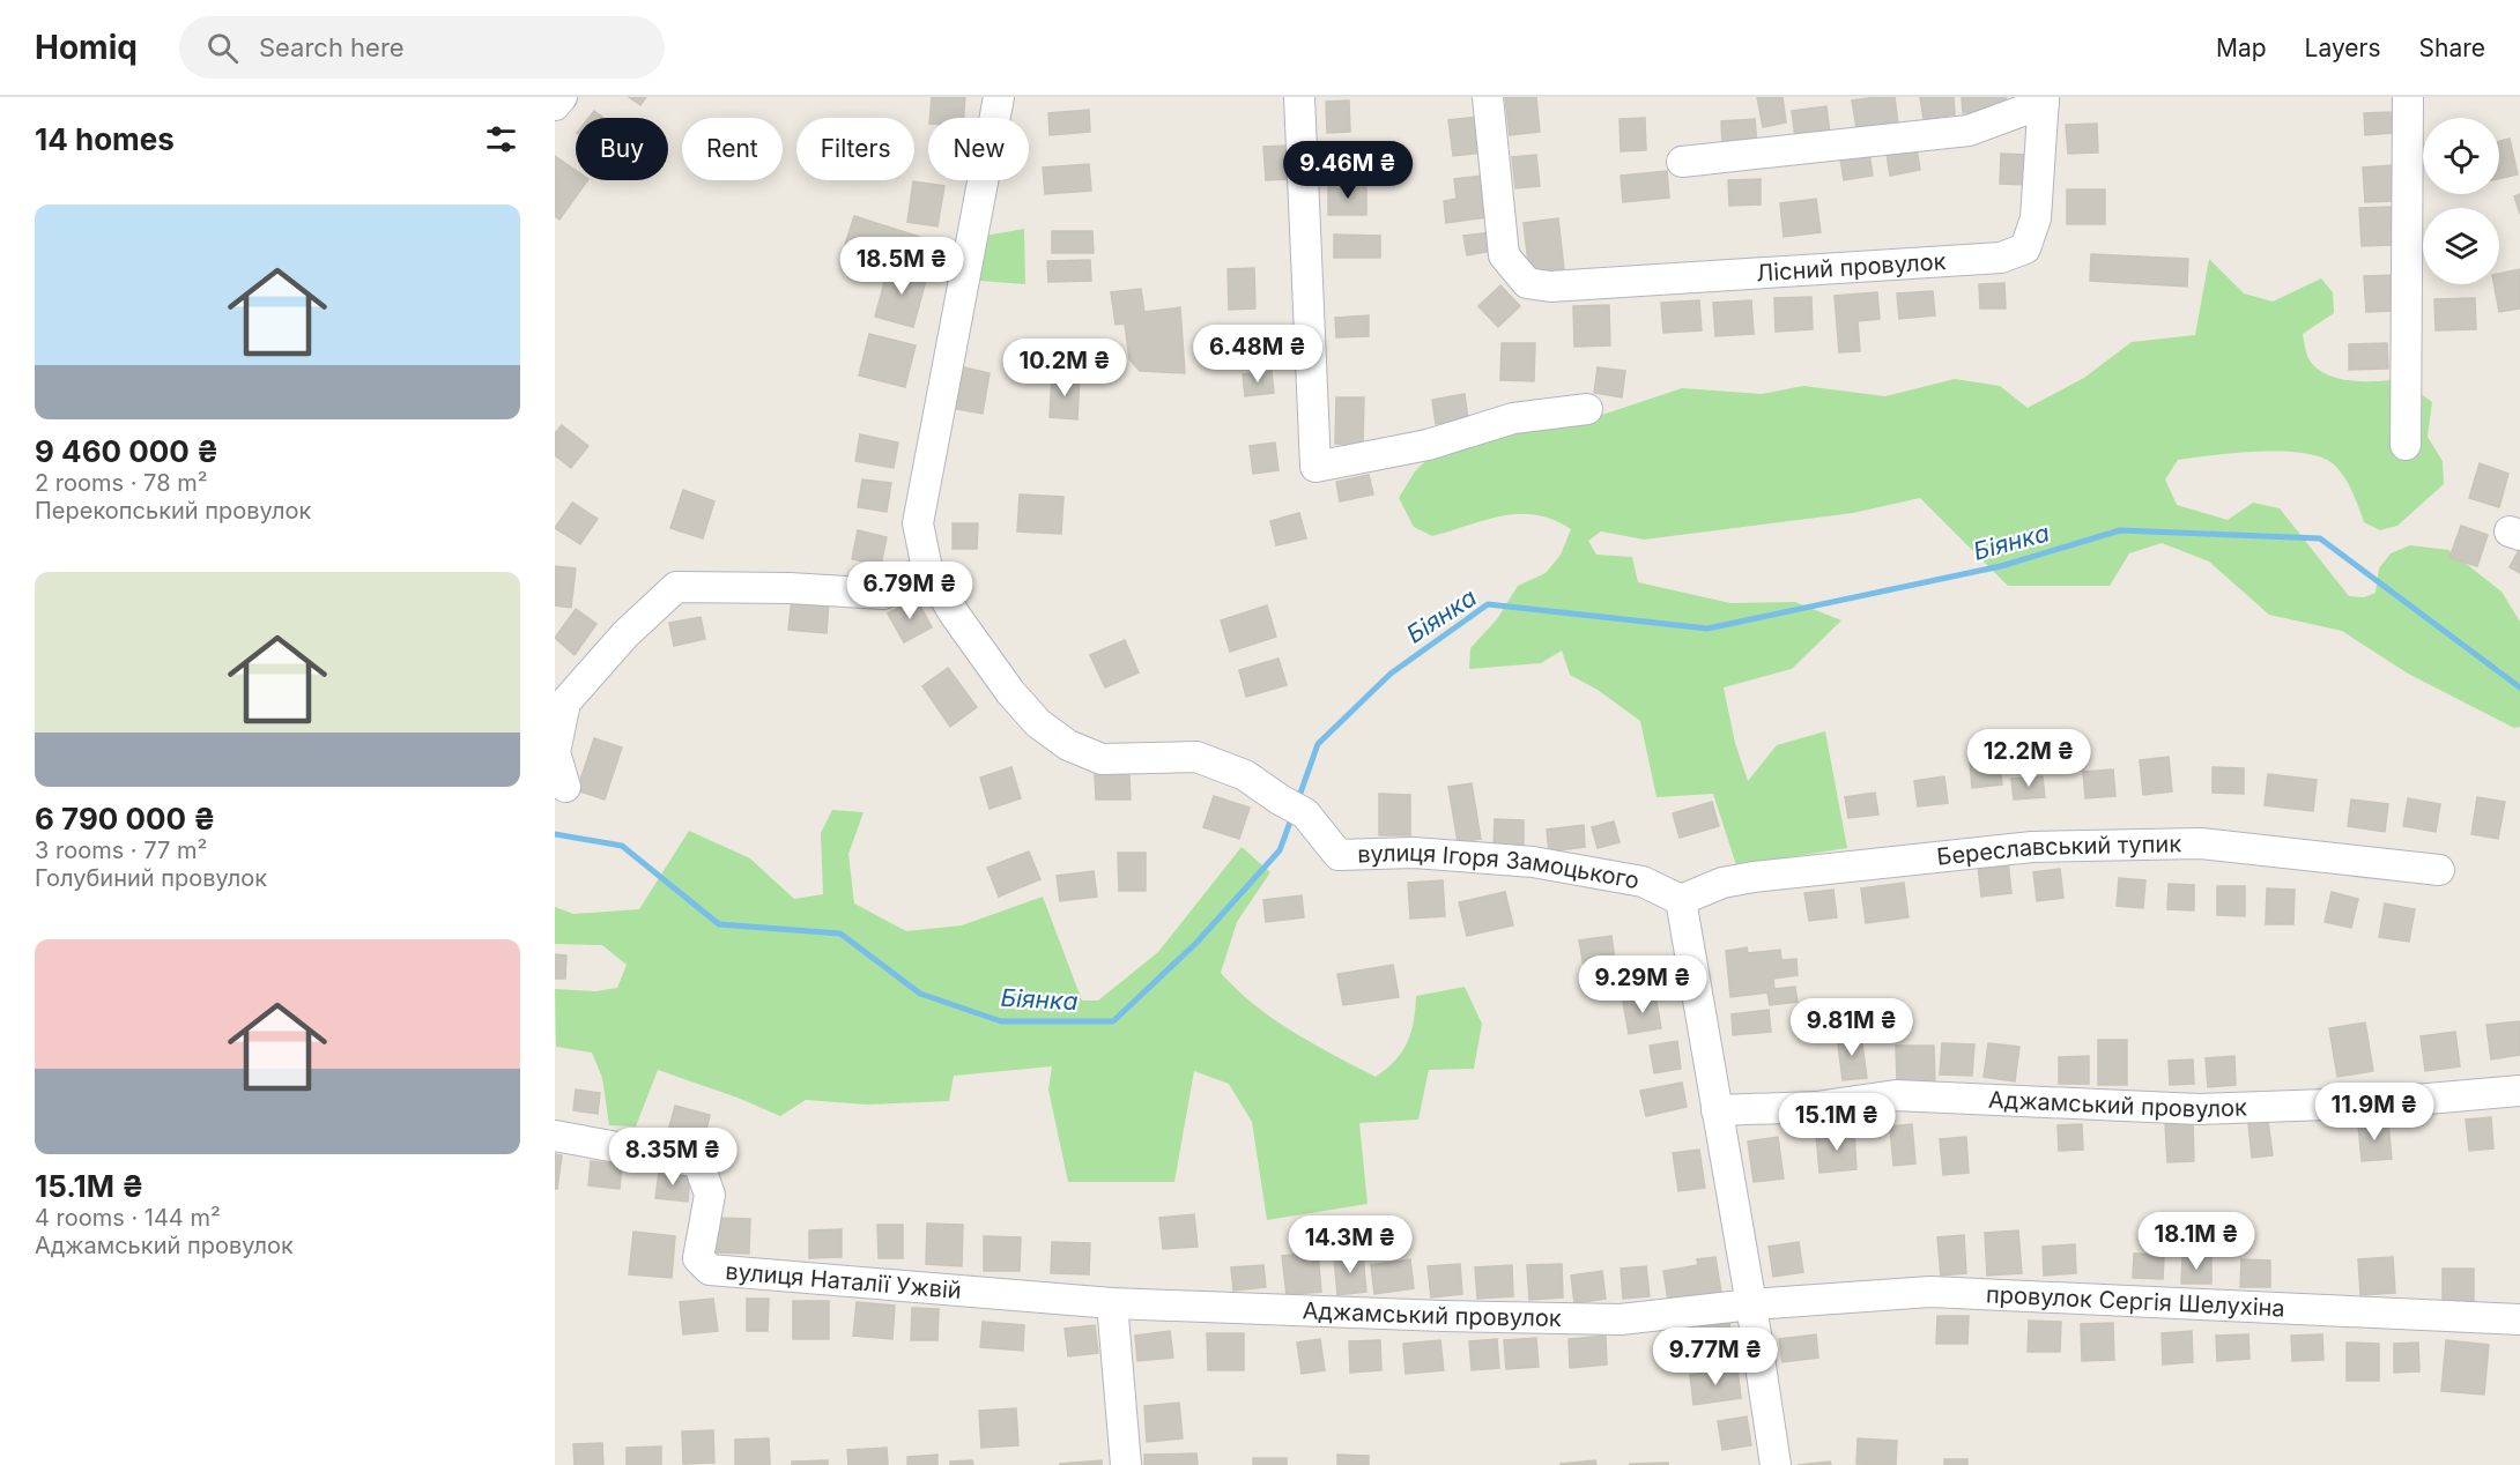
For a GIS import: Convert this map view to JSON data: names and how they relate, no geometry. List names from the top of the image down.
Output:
{
  "streets": {
    "street": [
      "Лісний провулок",
      "Береславський тупик",
      "вулиця Ігоря Замоцького",
      "Аджамський провулок",
      "вулиця Наталії Ужвій",
      "провулок Сергія Шелухіна"
    ]
  },
  "crossings": [
    ["Береславський тупик", "вулиця Ігоря Замоцького"],
    ["Аджамський провулок", "вулиця Наталії Ужвій"],
    ["Аджамський провулок", "провулок Сергія Шелухіна"]
  ],
  "water": ["Біянка"],
  "page": {
    "header": "Homiq",
    "search": "Search here",
    "nav": ["Map", "Layers", "Share"],
    "heading": "14 homes",
    "chip": [
      "Buy",
      "Rent",
      "Filters",
      "New"
    ],
    "price": [
      "9.46M ₴",
      "18.5M ₴",
      "6.48M ₴",
      "10.2M ₴",
      "6.79M ₴",
      "12.2M ₴",
      "9.29M ₴",
      "9.81M ₴",
      "11.9M ₴",
      "15.1M ₴",
      "8.35M ₴",
      "18.1M ₴",
      "14.3M ₴",
      "9.77M ₴"
    ],
    "list": [
      {
        "name": "9 460 000 ₴",
        "note": "2 rooms · 78 m² · Перекопський провулок"
      },
      {
        "name": "6 790 000 ₴",
        "note": "3 rooms · 77 m² · Голубиний провулок"
      },
      {
        "name": "15.1M ₴",
        "note": "4 rooms · 144 m² · Аджамський провулок"
      }
    ]
  }
}
